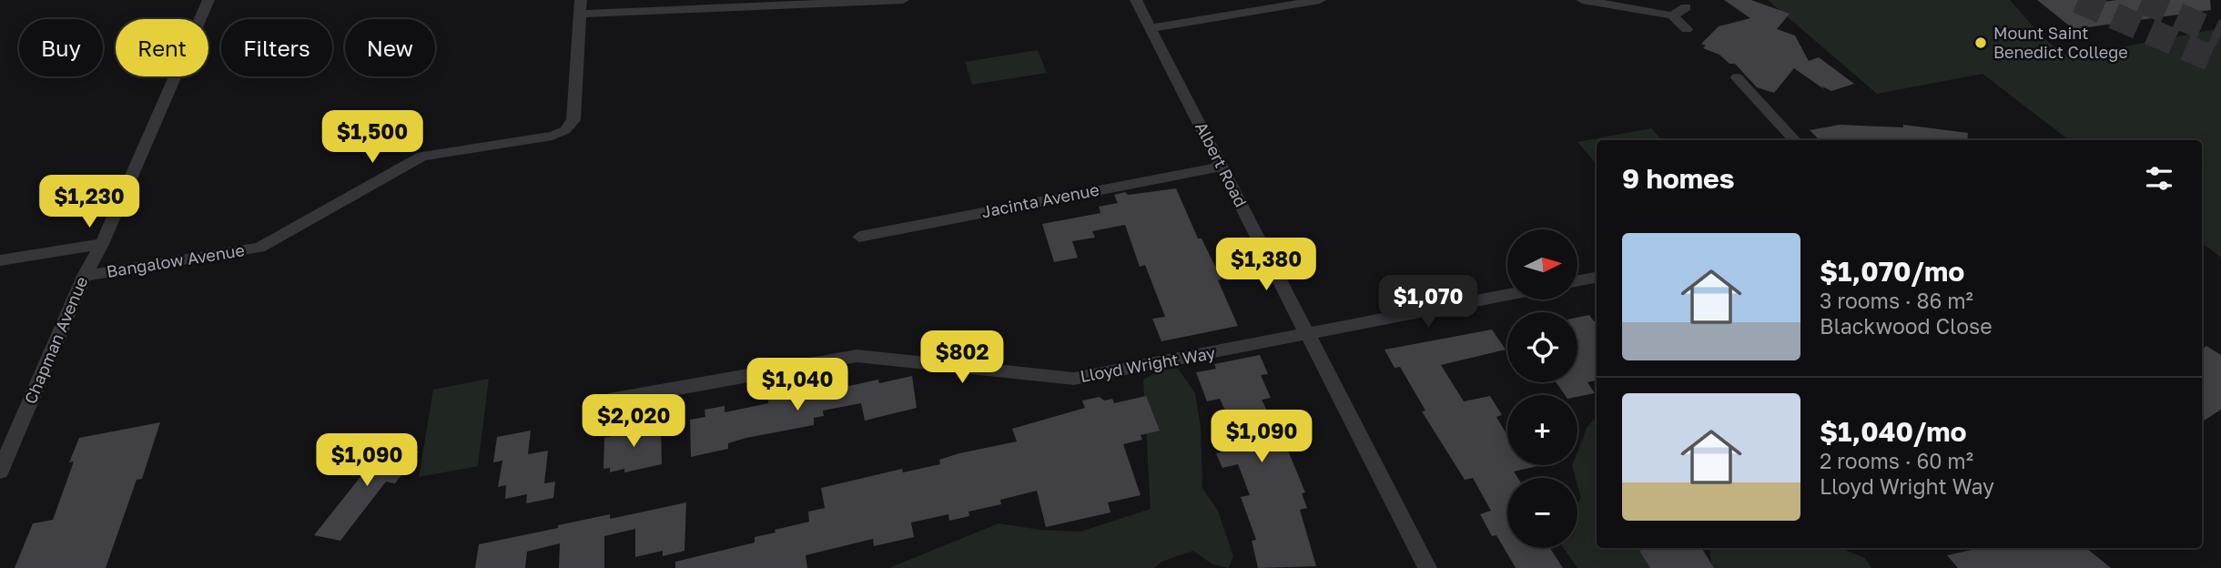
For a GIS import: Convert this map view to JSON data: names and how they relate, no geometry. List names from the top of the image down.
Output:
{
  "streets": {
    "street": [
      "Albert Road",
      "Jacinta Avenue",
      "Bangalow Avenue",
      "Chapman Avenue",
      "Lloyd Wright Way"
    ]
  },
  "crossings": [
    ["Albert Road", "Jacinta Avenue"],
    ["Albert Road", "Lloyd Wright Way"],
    ["Bangalow Avenue", "Chapman Avenue"]
  ],
  "places": ["Mount Saint Benedict College"],
  "north": "right",
  "page": {
    "chip": [
      "Buy",
      "Rent",
      "Filters",
      "New"
    ],
    "price": [
      "$1,500",
      "$1,230",
      "$1,380",
      "$1,070",
      "$802",
      "$1,040",
      "$2,020",
      "$1,090",
      "$1,090"
    ],
    "heading": "9 homes",
    "list": [
      {
        "name": "$1,070/mo",
        "note": "3 rooms · 86 m² · Blackwood Close"
      },
      {
        "name": "$1,040/mo",
        "note": "2 rooms · 60 m² · Lloyd Wright Way"
      }
    ],
    "map_buttons": ["+", "−"]
  }
}
